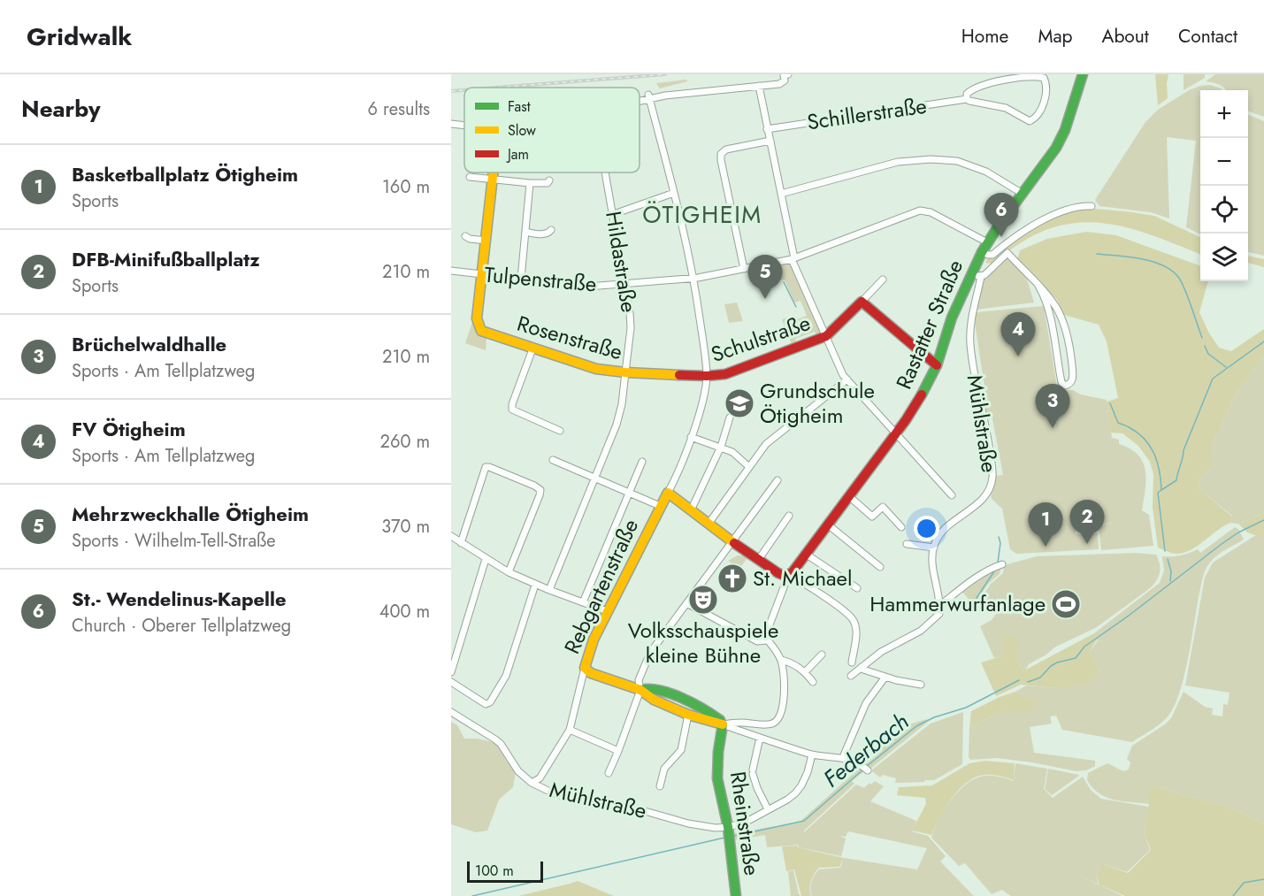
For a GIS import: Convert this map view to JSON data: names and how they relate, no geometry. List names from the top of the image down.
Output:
{
  "streets": {
    "street": [
      "Schillerstraße",
      "Hildastraße",
      "Tulpenstraße",
      "Rastatter Straße",
      "Rosenstraße",
      "Schulstraße",
      "Mühlstraße",
      "Rebgartenstraße",
      "Rheinstraße"
    ]
  },
  "crossings": [
    ["Hildastraße", "Tulpenstraße"],
    ["Hildastraße", "Rosenstraße"],
    ["Tulpenstraße", "Rastatter Straße"],
    ["Tulpenstraße", "Rosenstraße"],
    ["Rosenstraße", "Schulstraße"],
    ["Mühlstraße", "Rebgartenstraße"],
    ["Mühlstraße", "Rheinstraße"]
  ],
  "districts": ["ÖTIGHEIM"],
  "water": ["Federbach"],
  "places": {
    "school or university": ["Grundschule Ötigheim"],
    "church": ["St. Michael"],
    "theatre": ["Volksschauspiele kleine Bühne"],
    "sports": ["Hammerwurfanlage"]
  },
  "legend": ["Fast", "Slow", "Jam"],
  "scale_bar": "100 m",
  "page": {
    "header": "Gridwalk",
    "nav": [
      "Home",
      "Map",
      "About",
      "Contact"
    ],
    "heading": ["Nearby", "6 results"],
    "map_buttons": ["+", "−"],
    "list": [
      {
        "mark": "1",
        "name": "Basketballplatz Ötigheim",
        "note": "Sports",
        "value": "160 m"
      },
      {
        "mark": "2",
        "name": "DFB-Minifußballplatz",
        "note": "Sports",
        "value": "210 m"
      },
      {
        "mark": "3",
        "name": "Brüchelwaldhalle",
        "note": "Sports · Am Tellplatzweg",
        "value": "210 m"
      },
      {
        "mark": "4",
        "name": "FV Ötigheim",
        "note": "Sports · Am Tellplatzweg",
        "value": "260 m"
      },
      {
        "mark": "5",
        "name": "Mehrzweckhalle Ötigheim",
        "note": "Sports · Wilhelm-Tell-Straße",
        "value": "370 m"
      },
      {
        "mark": "6",
        "name": "St.- Wendelinus-Kapelle",
        "note": "Church · Oberer Tellplatzweg",
        "value": "400 m"
      }
    ],
    "pins": [
      "6",
      "5",
      "4",
      "3",
      "2",
      "1"
    ],
    "scale": "100 m"
  }
}
